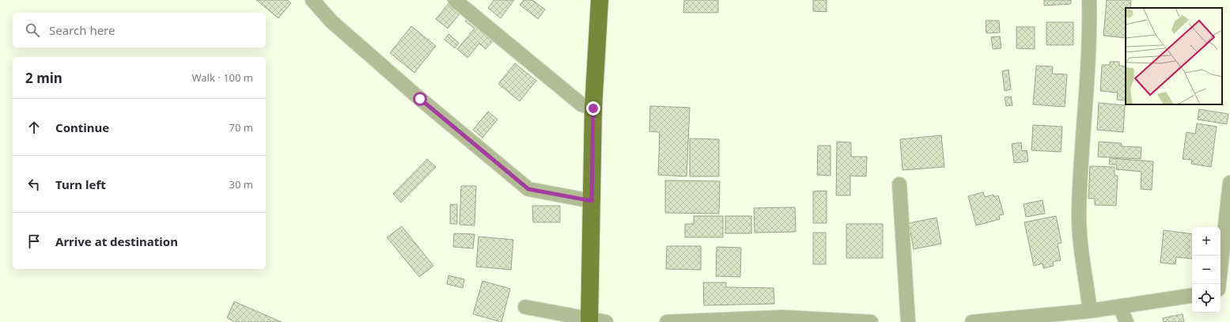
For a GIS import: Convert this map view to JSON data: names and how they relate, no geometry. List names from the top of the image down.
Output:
{
  "page": {
    "search": "Search here",
    "heading": ["2 min", "Walk · 100 m"],
    "list": [
      ["Continue", "70 m"],
      ["Turn left", "30 m"],
      "Arrive at destination"
    ],
    "map_buttons": ["+", "−"]
  }
}
